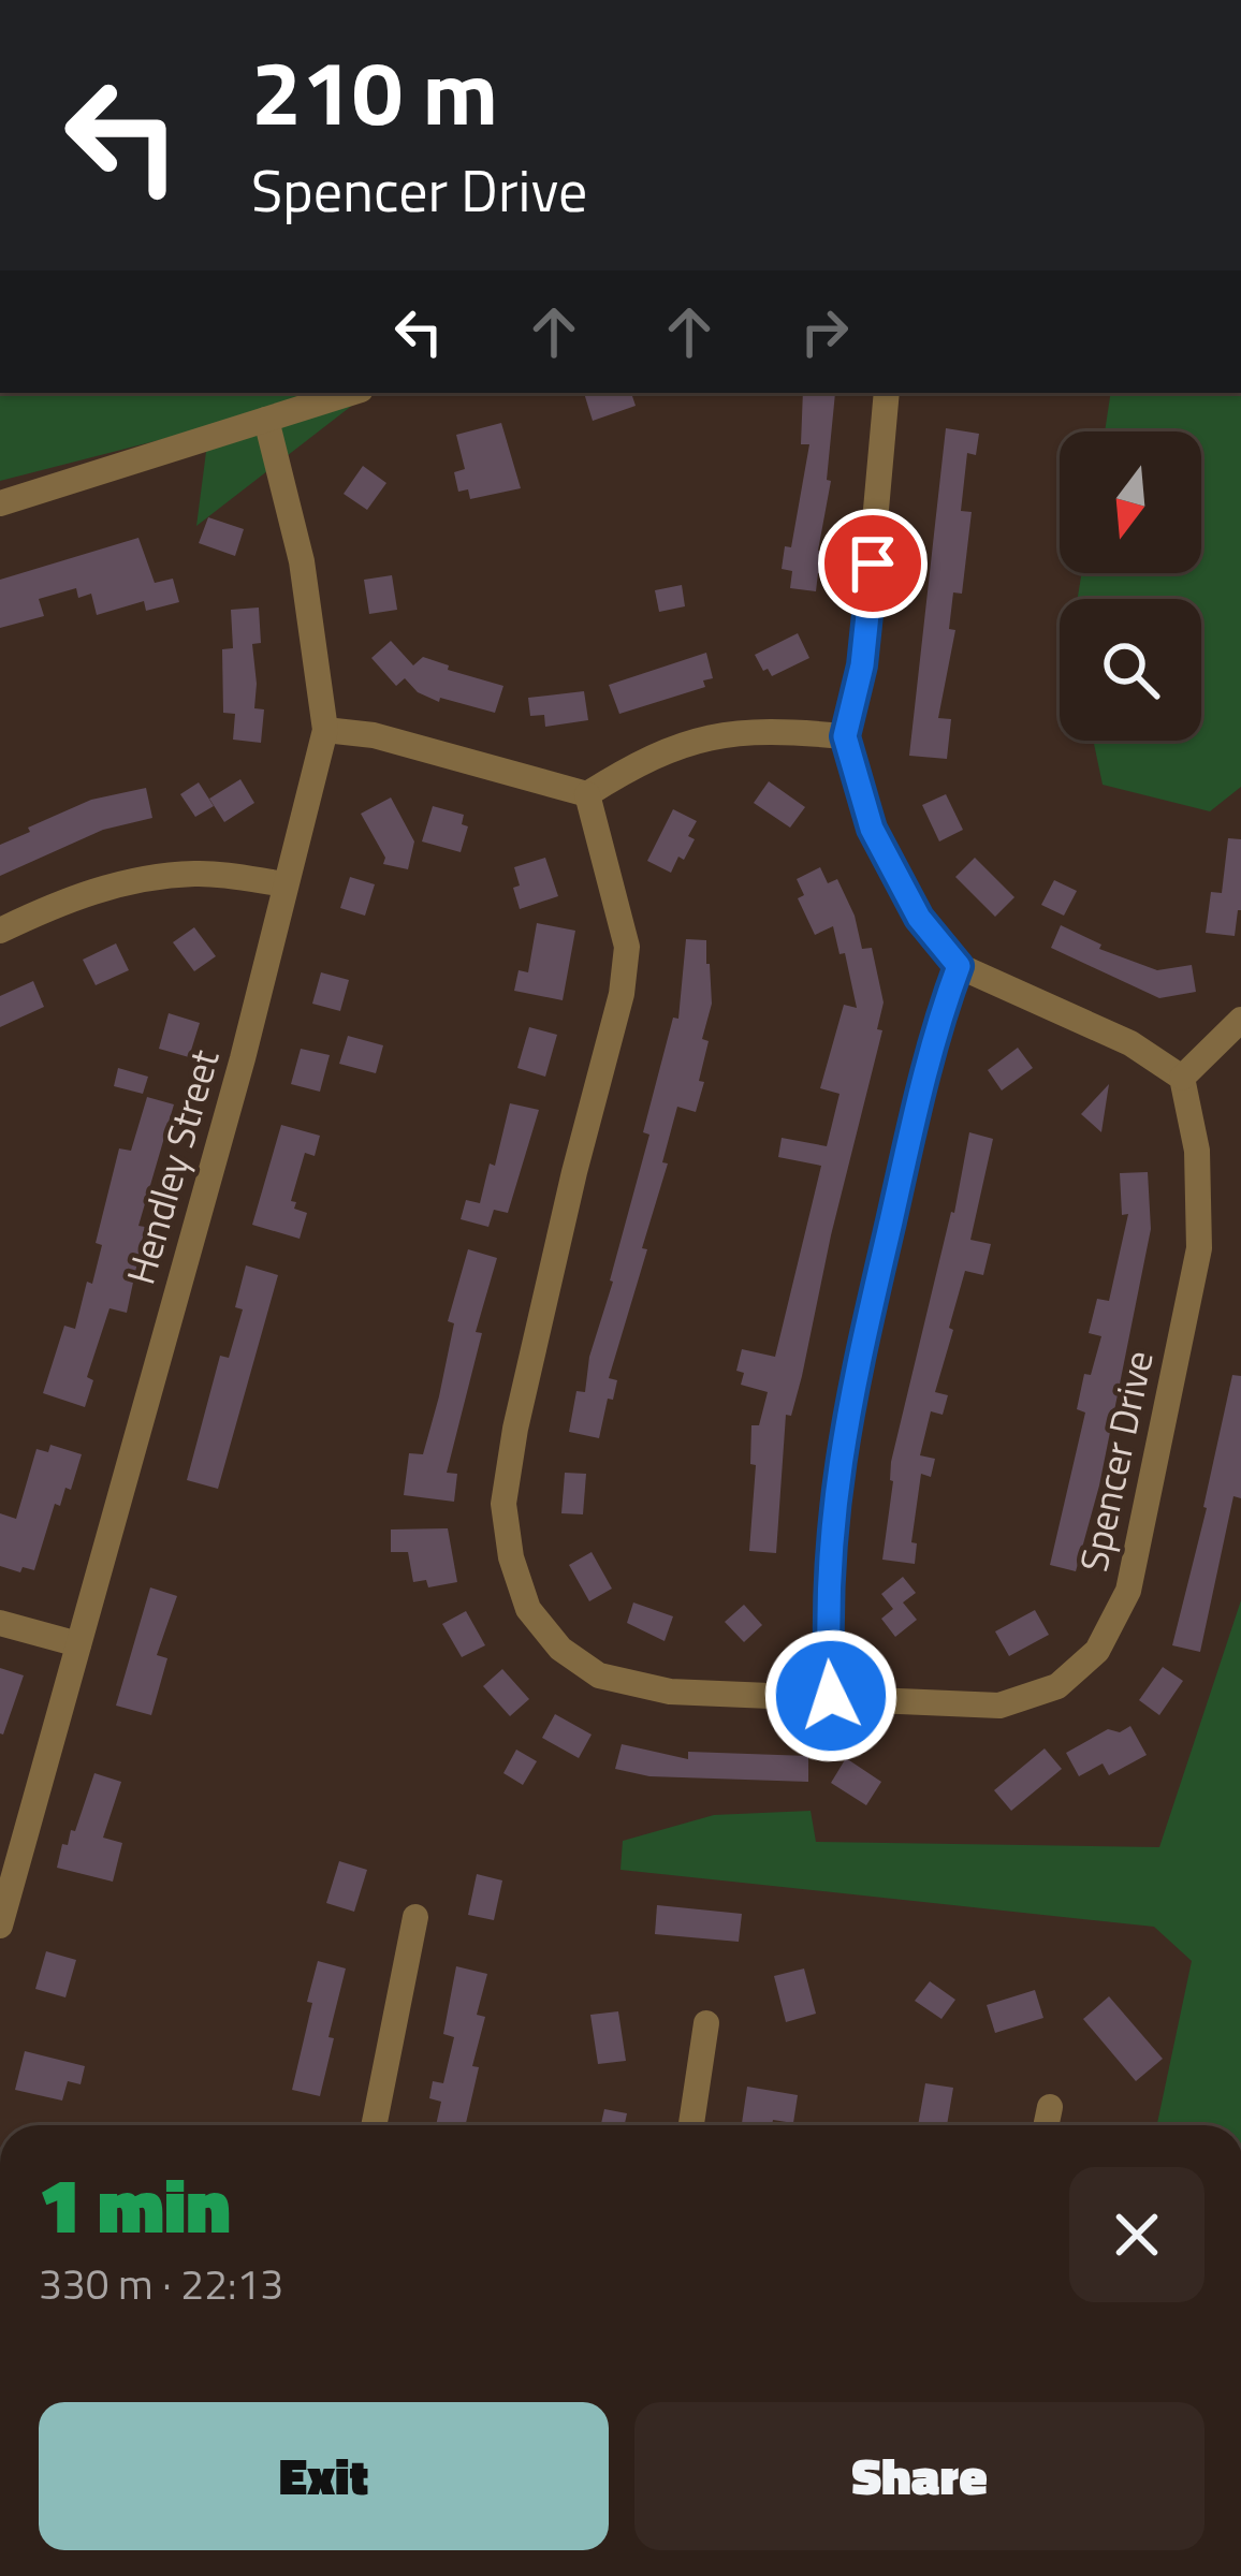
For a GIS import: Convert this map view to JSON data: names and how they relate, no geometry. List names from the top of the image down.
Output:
{
  "streets": {
    "street": ["Hendley Street", "Spencer Drive"]
  },
  "north": "bottom",
  "page": {
    "turn": ["210 m", "Spencer Drive"],
    "heading": ["1 min", "330 m · 22:13"],
    "buttons": ["Exit", "Share"]
  }
}
